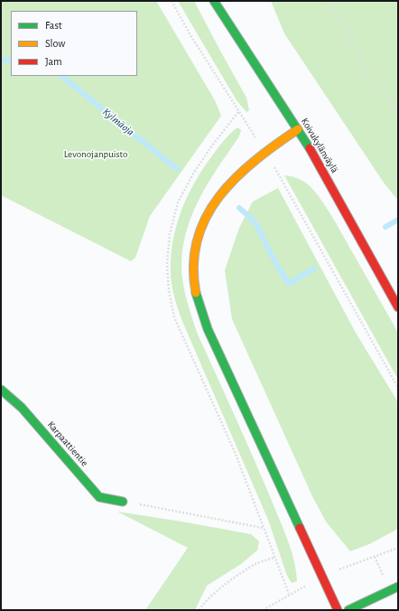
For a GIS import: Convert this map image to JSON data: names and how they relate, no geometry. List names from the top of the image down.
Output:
{
  "streets": {
    "main road": ["Koivukylänväylä", "Karpaattientie"]
  },
  "water": ["Kylmäoja"],
  "parks": ["Levonojanpuisto"],
  "legend": ["Fast", "Slow", "Jam"]
}
